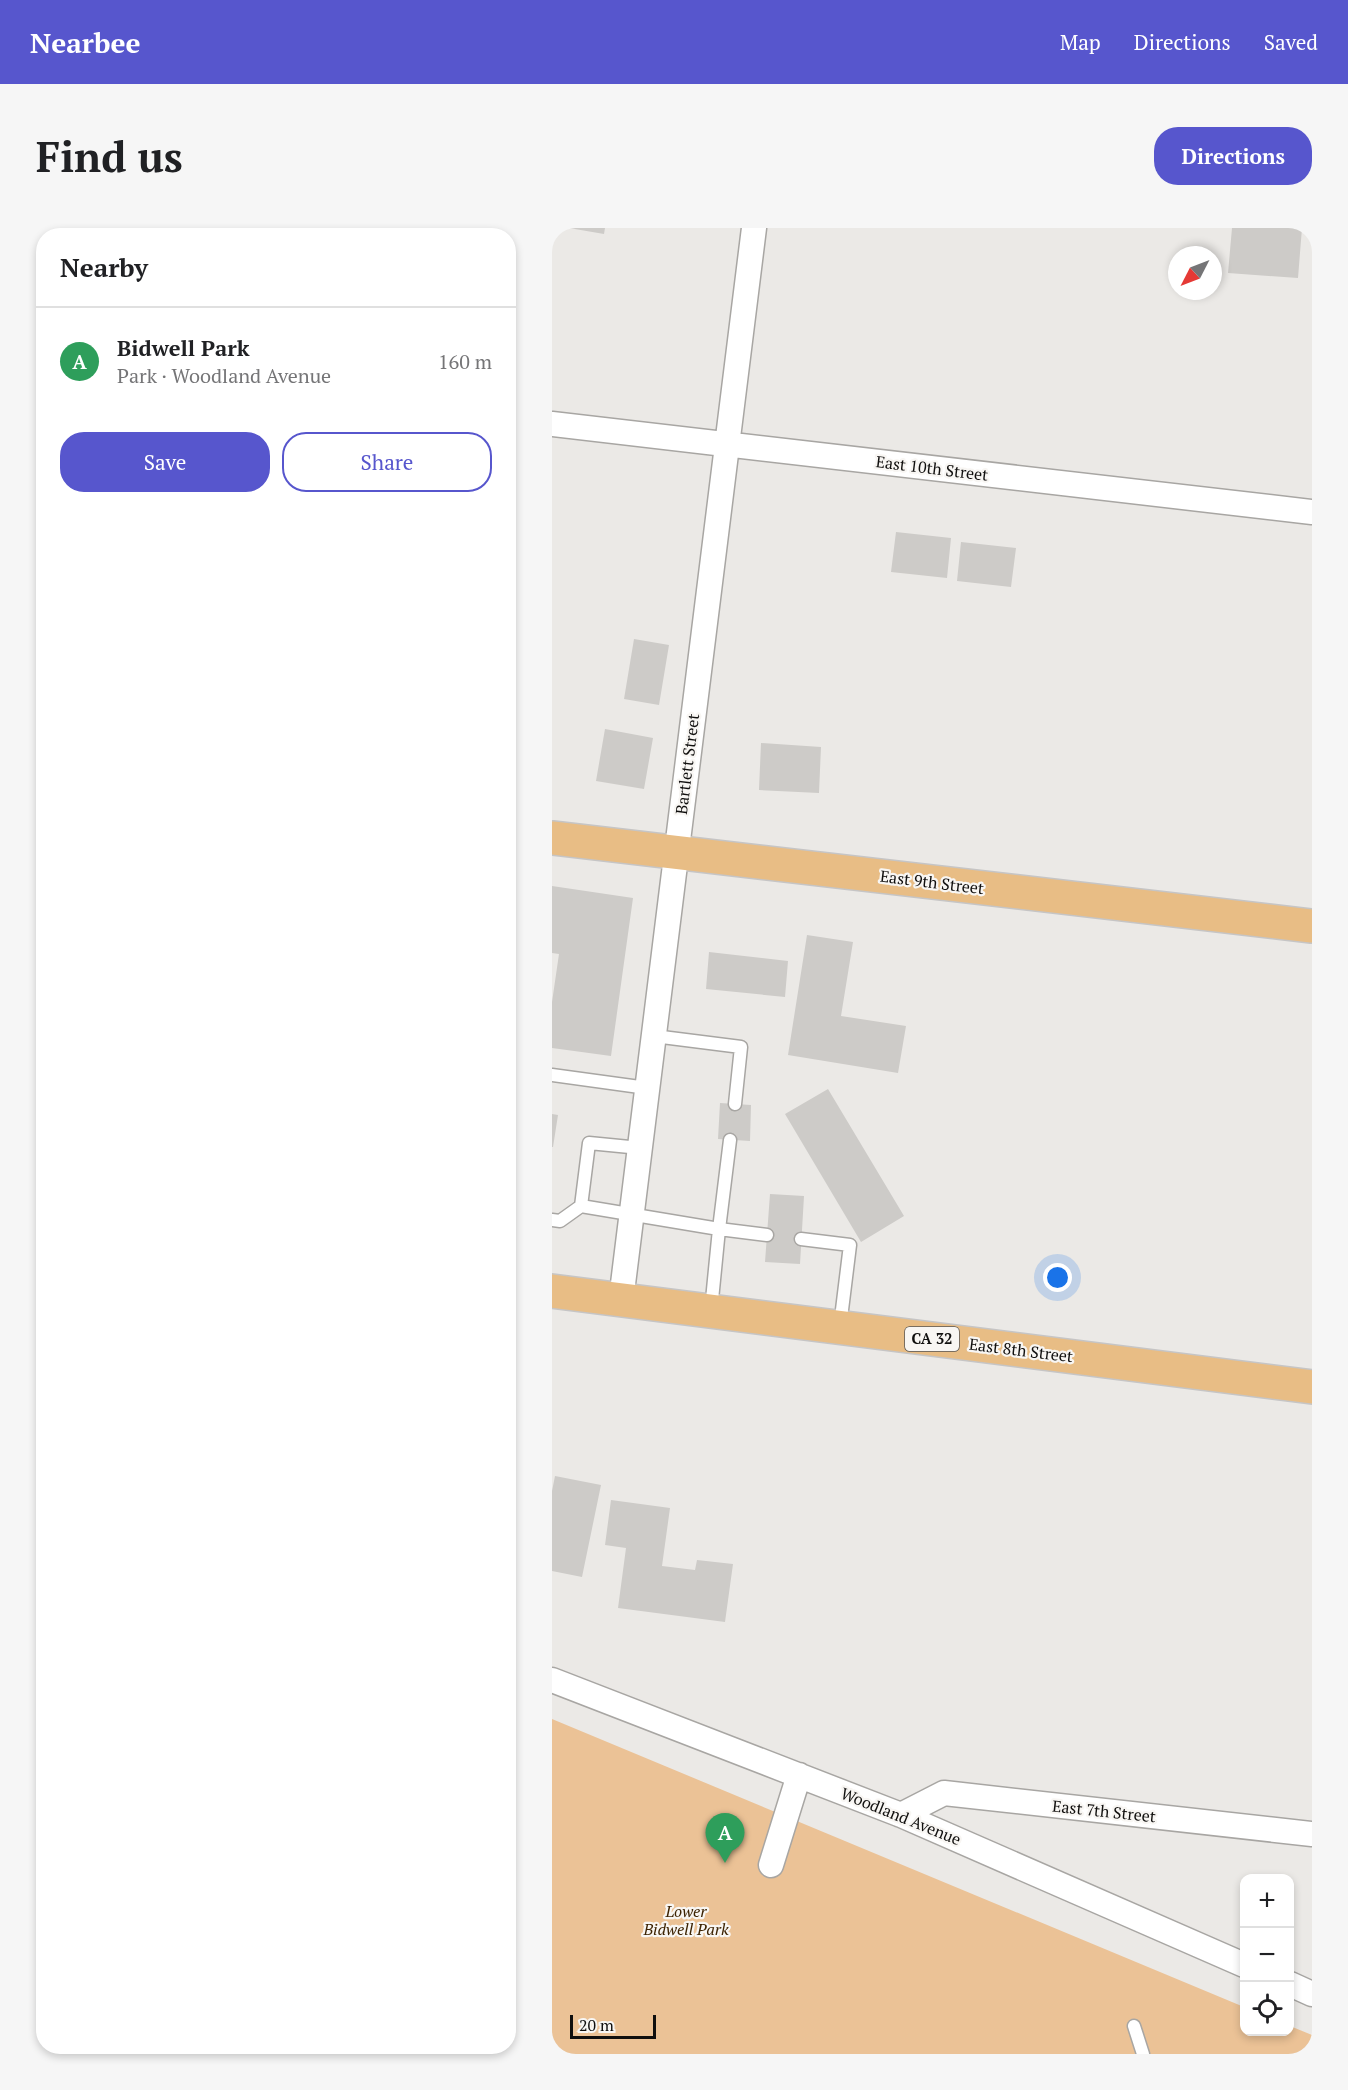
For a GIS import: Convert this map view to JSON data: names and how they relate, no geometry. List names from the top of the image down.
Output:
{
  "streets": {
    "main road": ["East 9th Street", "CA 32", "East 8th Street"],
    "street": [
      "East 10th Street",
      "Bartlett Street",
      "East 7th Street",
      "Woodland Avenue"
    ]
  },
  "crossings": [
    ["East 10th Street", "Bartlett Street"],
    ["Bartlett Street", "East 9th Street"],
    ["Bartlett Street", "East 8th Street"],
    ["East 7th Street", "Woodland Avenue"]
  ],
  "parks": ["Lower Bidwell Park"],
  "scale_bar": "20 m",
  "north": "bottom left",
  "page": {
    "header": "Nearbee",
    "nav": ["Map", "Directions", "Saved"],
    "buttons": [
      "Directions",
      ["Save", "Share"]
    ],
    "title": "Find us",
    "heading": "Nearby",
    "list": [
      {
        "mark": "A",
        "name": "Bidwell Park",
        "note": "Park · Woodland Avenue",
        "value": "160 m"
      }
    ],
    "pins": "A",
    "map_buttons": ["+", "−"],
    "scale": "20 m"
  }
}
